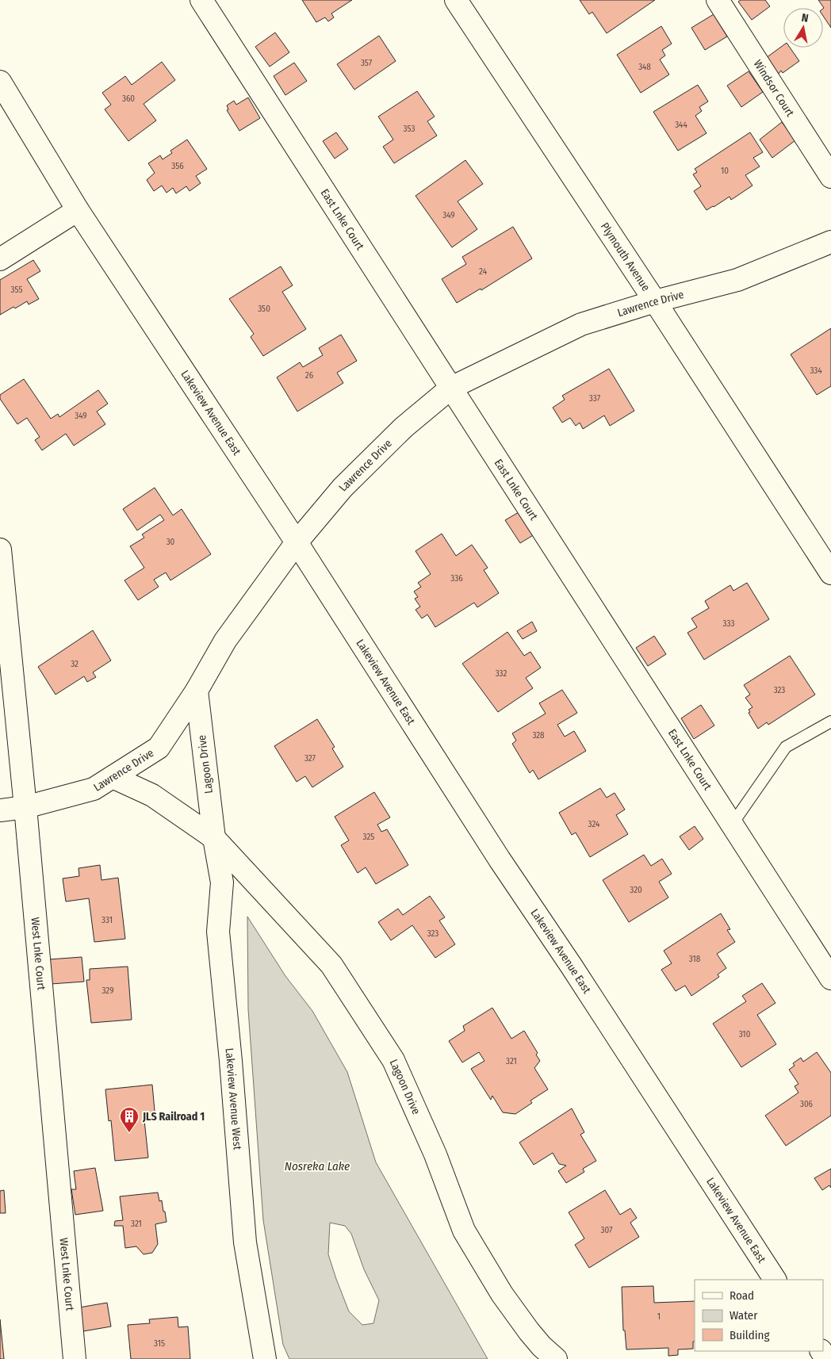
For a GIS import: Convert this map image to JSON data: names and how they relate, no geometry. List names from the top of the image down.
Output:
{
  "streets": {
    "street": [
      "Windsor Court",
      "East Lnke Court",
      "Plymouth Avenue",
      "Lawrence Drive",
      "Lakeview Avenue East",
      "Lagoon Drive",
      "West Lnke Court",
      "Lakeview Avenue West"
    ]
  },
  "crossings": [
    ["East Lnke Court", "Lawrence Drive"],
    ["Plymouth Avenue", "Lawrence Drive"],
    ["Lawrence Drive", "Lakeview Avenue East"],
    ["Lawrence Drive", "Lagoon Drive"],
    ["Lawrence Drive", "West Lnke Court"],
    ["Lagoon Drive", "Lakeview Avenue West"]
  ],
  "water": ["Nosreka Lake"],
  "places": {
    "building": ["JLS Railroad 1"]
  },
  "house_numbers": [
    "357",
    "348",
    "360",
    "344",
    "353",
    "356",
    "10",
    "349",
    "24",
    "355",
    "350",
    "334",
    "26",
    "337",
    "349",
    "30",
    "336",
    "333",
    "32",
    "332",
    "323",
    "328",
    "327",
    "324",
    "325",
    "320",
    "331",
    "323",
    "318",
    "329",
    "310",
    "321",
    "306",
    "321",
    "307",
    "1",
    "315"
  ],
  "legend": ["Road", "Water", "Building"],
  "north": "top"
}
